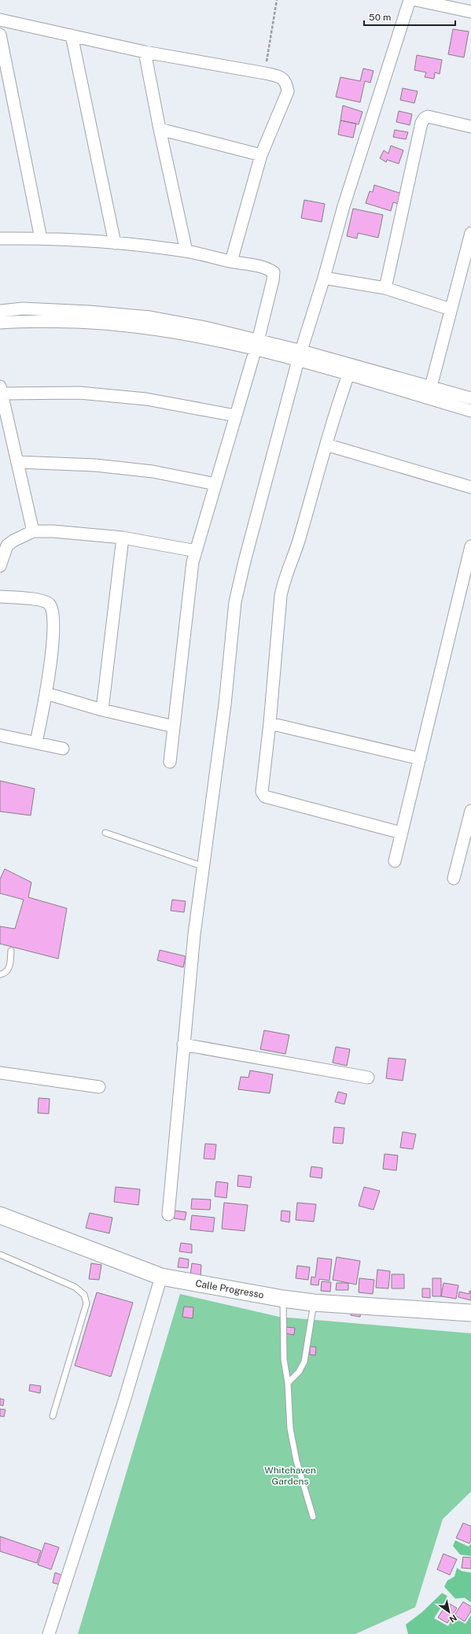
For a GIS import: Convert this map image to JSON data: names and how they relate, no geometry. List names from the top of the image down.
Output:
{
  "streets": {
    "main road": ["Calle Progresso"]
  },
  "parks": ["Whitehaven Gardens"],
  "scale_bar": "50 m",
  "north": "bottom right"
}
